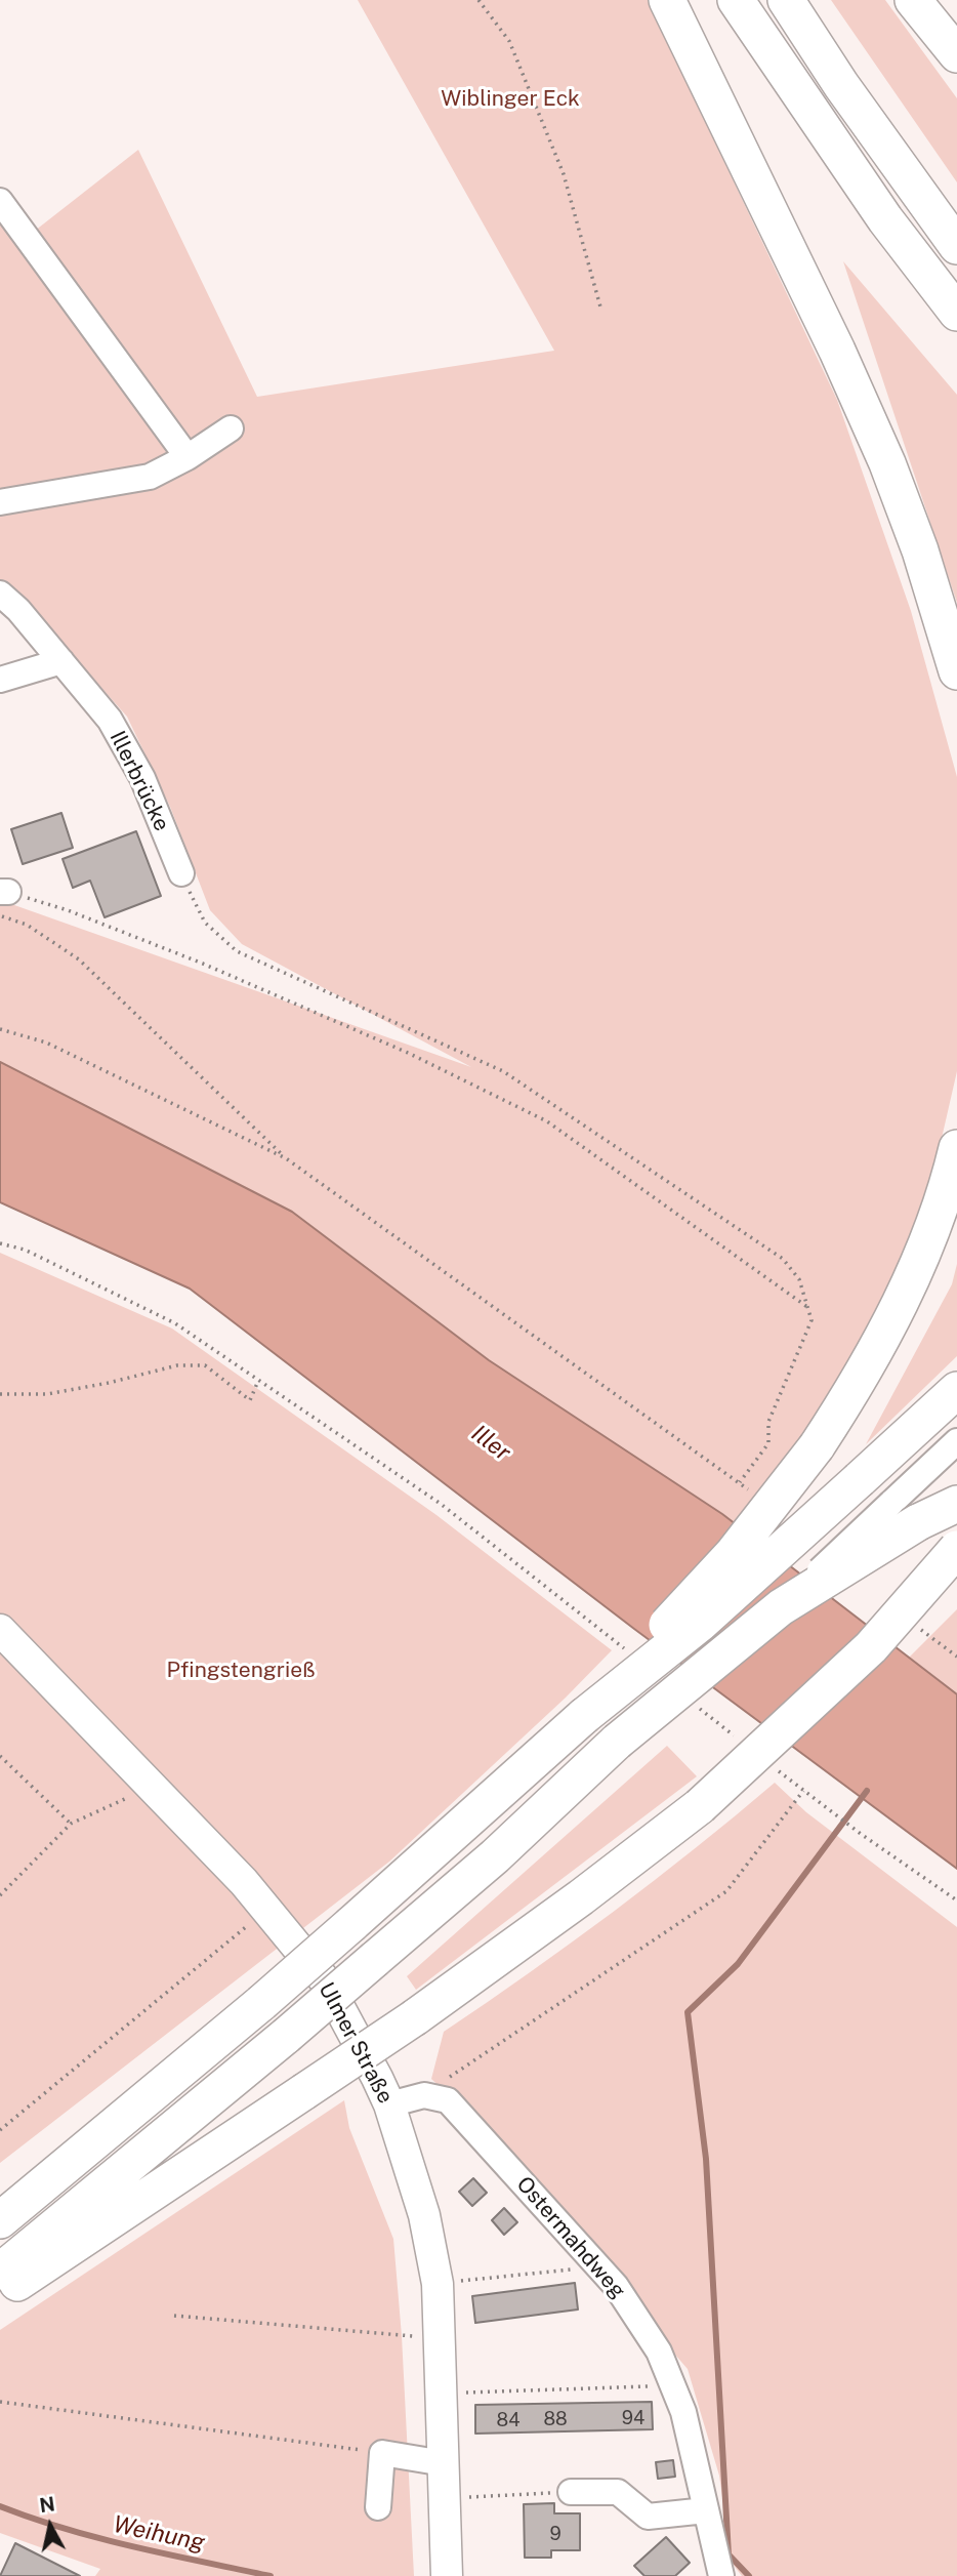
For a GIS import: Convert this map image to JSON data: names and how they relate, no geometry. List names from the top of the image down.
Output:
{
  "streets": {
    "main road": ["Ulmer Straße"],
    "street": ["Illerbrücke", "Ostermahdweg"]
  },
  "water": ["Iller", "Weihung"],
  "parks": ["Wiblinger Eck", "Pfingstengrieß"],
  "house_numbers": [
    "94",
    "88",
    "84",
    "9"
  ],
  "north": "top"
}
